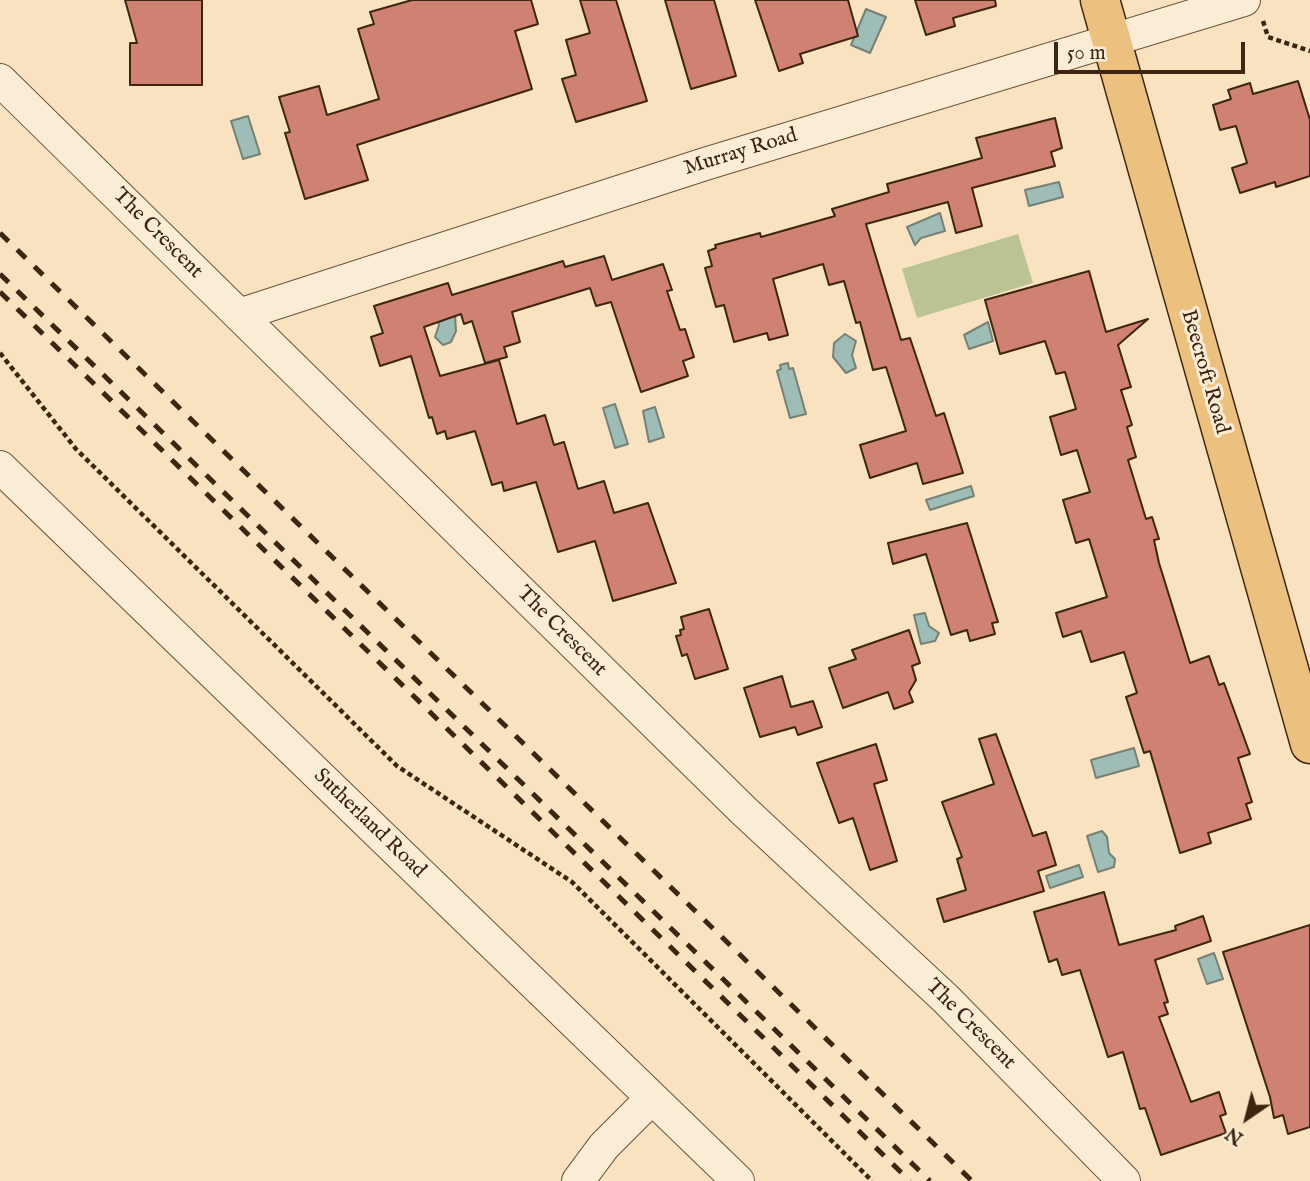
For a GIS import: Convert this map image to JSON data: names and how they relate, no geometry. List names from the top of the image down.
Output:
{
  "streets": {
    "main road": ["Beecroft Road"],
    "street": ["Murray Road", "The Crescent", "Sutherland Road"]
  },
  "crossings": [
    ["Murray Road", "The Crescent"],
    ["Murray Road", "Beecroft Road"]
  ],
  "scale_bar": "50 m",
  "north": "bottom left"
}
